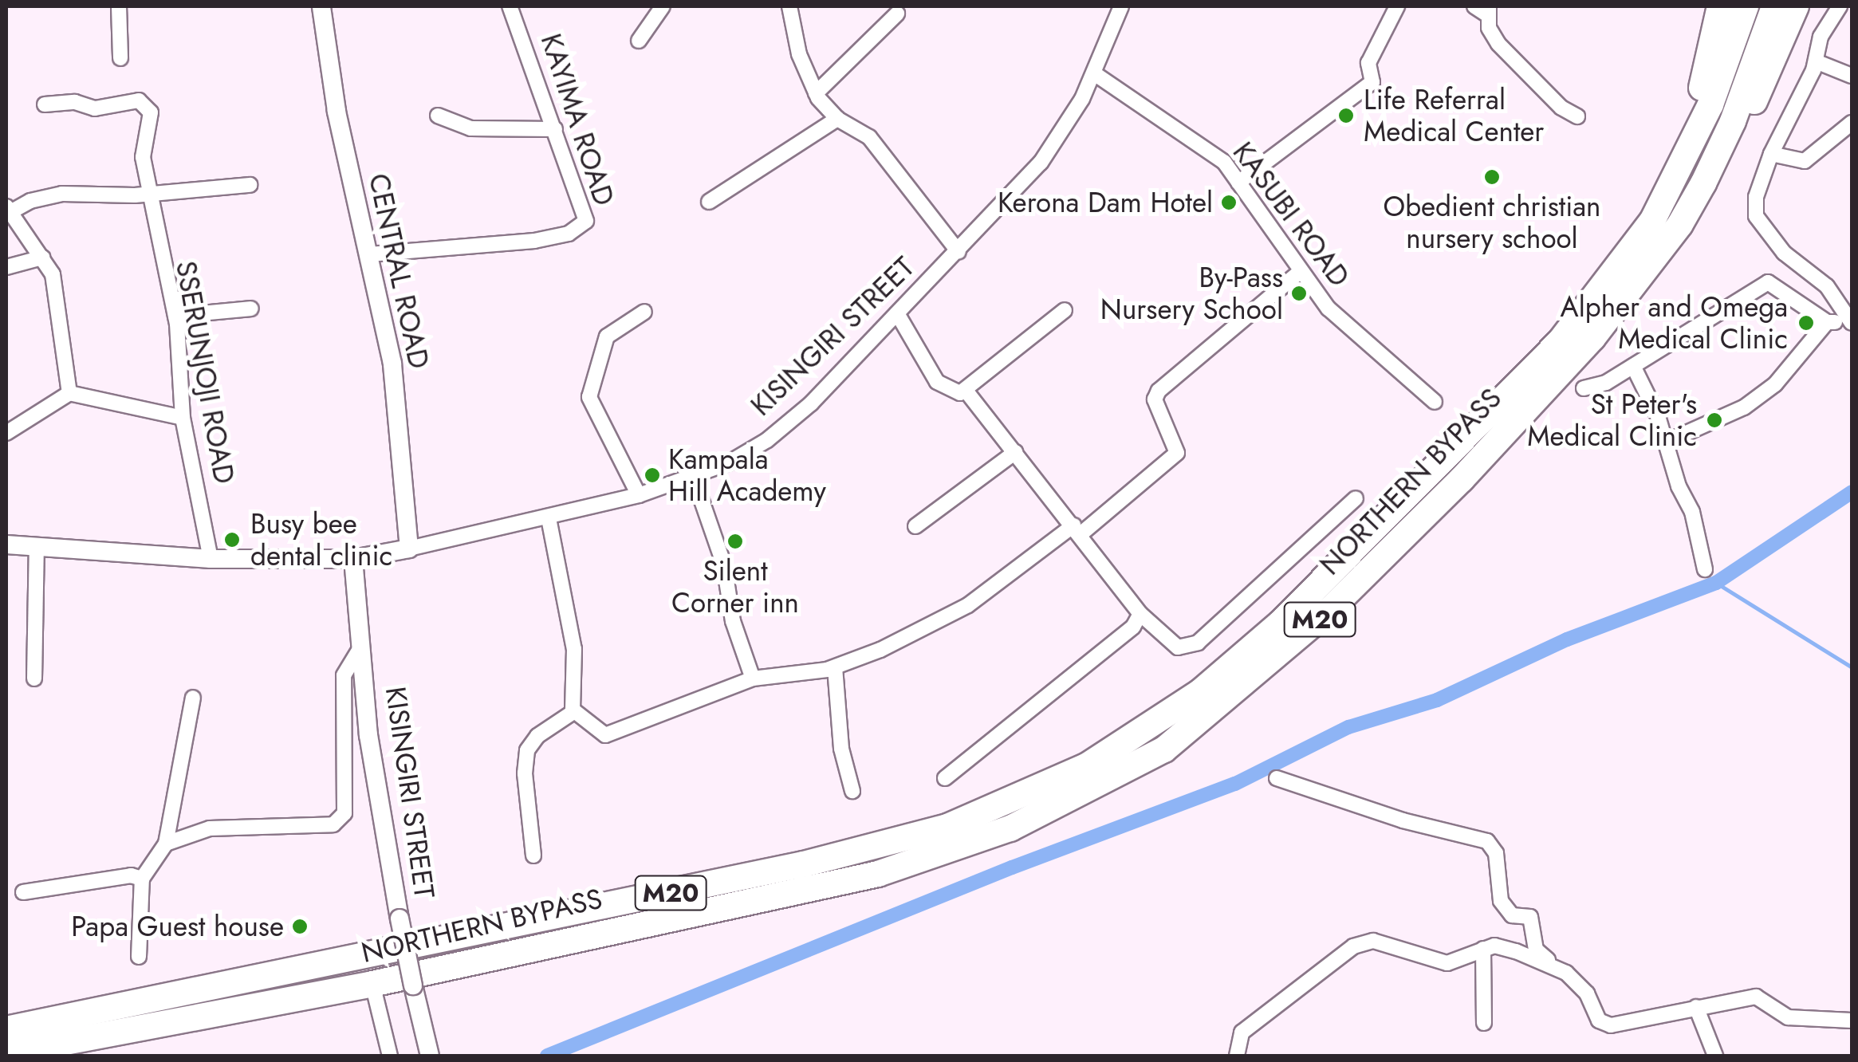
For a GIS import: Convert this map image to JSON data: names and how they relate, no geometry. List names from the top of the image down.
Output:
{
  "streets": {
    "highway": ["NORTHERN BYPASS", "M20"],
    "street": [
      "KAYIMA ROAD",
      "KASUBI ROAD",
      "CENTRAL ROAD",
      "KISINGIRI STREET",
      "SSERUNJOJI ROAD"
    ]
  },
  "crossings": [
    ["KAYIMA ROAD", "CENTRAL ROAD"],
    ["KASUBI ROAD", "KISINGIRI STREET"],
    ["CENTRAL ROAD", "KISINGIRI STREET"]
  ],
  "places": [
    "Life Referral Medical Center",
    "Obedient christian nursery school",
    "Kerona Dam Hotel",
    "By-Pass Nursery School",
    "Alpher and Omega Medical Clinic",
    "St Peter's Medical Clinic",
    "Kampala Hill Academy",
    "Busy bee dental clinic",
    "Silent Corner inn",
    "Papa Guest house"
  ]
}
